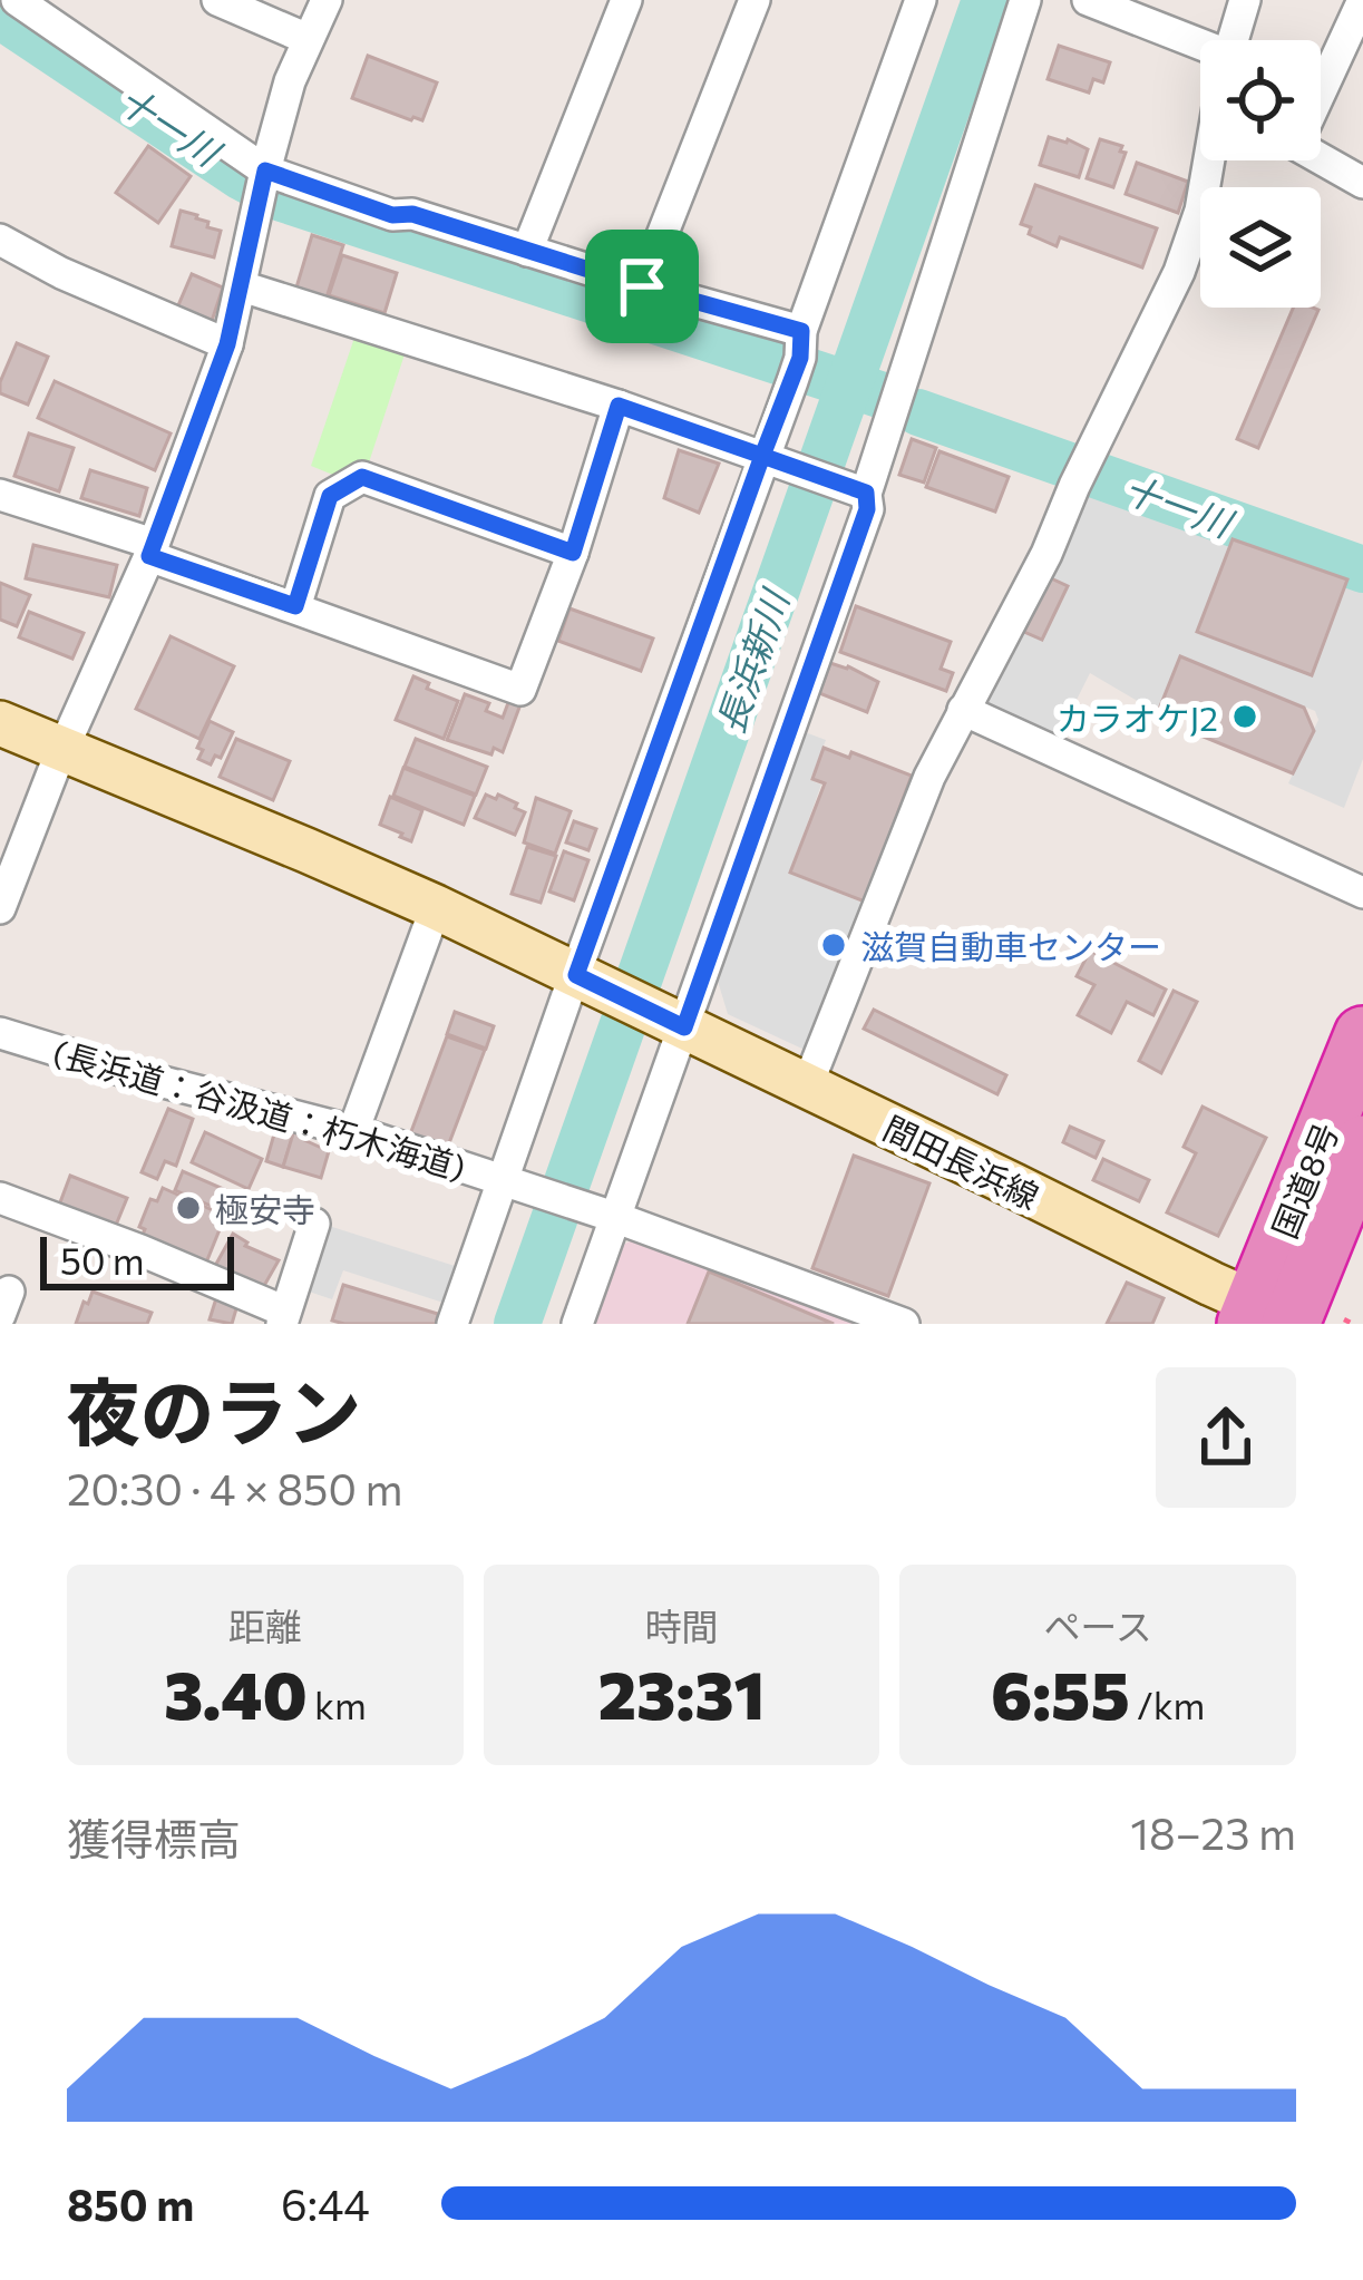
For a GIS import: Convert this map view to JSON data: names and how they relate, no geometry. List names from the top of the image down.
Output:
{
  "streets": {
    "highway": ["国道8号"],
    "main road": ["間田長浜線"],
    "street": ["(長浜道：谷汲道：朽木海道)"]
  },
  "crossings": [
    ["間田長浜線", "国道8号"]
  ],
  "water": ["十一川", "長浜新川"],
  "places": ["カラオケJ2", "滋賀自動車センター", "極安寺"],
  "scale_bar": "50 m",
  "page": {
    "scale": "50 m",
    "heading": ["夜のラン", "20:30 · 4 × 850 m"],
    "stats": [
      ["距離", "3.40 km"],
      ["時間", "23:31"],
      ["ペース", "6:55 /km"]
    ],
    "chart": ["獲得標高", "18–23 m"],
    "list": [
      {
        "name": "850 m",
        "note": "6:44"
      }
    ]
  }
}
